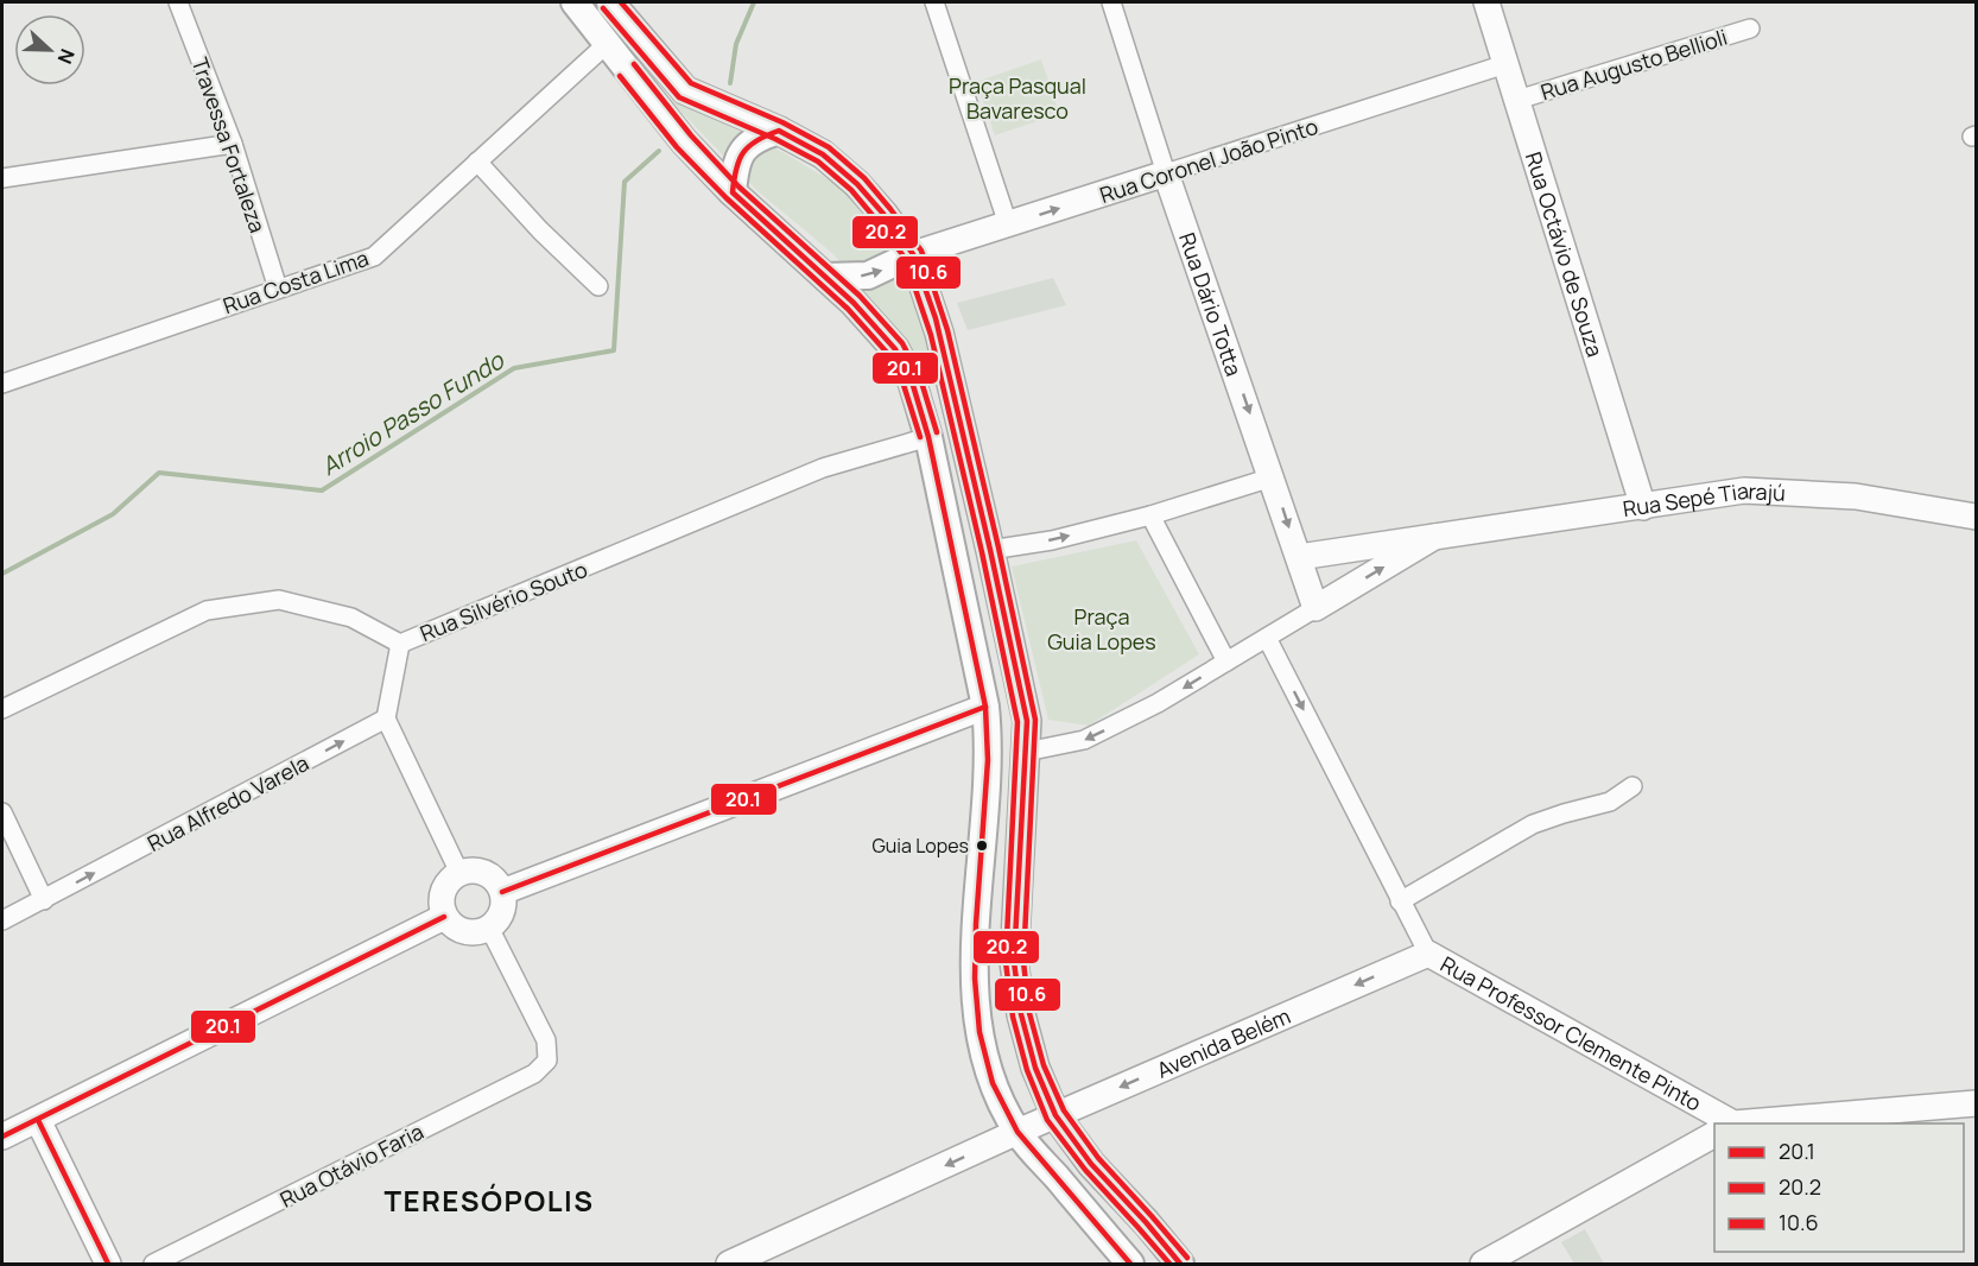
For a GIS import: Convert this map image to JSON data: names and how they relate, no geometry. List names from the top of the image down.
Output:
{
  "streets": {
    "street": [
      "Rua Augusto Bellioli",
      "Travessa Fortaleza",
      "Rua Coronel João Pinto",
      "Rua Octávio de Souza",
      "Rua Costa Lima",
      "Rua Dário Totta",
      "Rua Sepé Tiarajú",
      "Rua Silvério Souto",
      "Rua Alfredo Varela",
      "Rua Professor Clemente Pinto",
      "Avenida Belém",
      "Rua Otávio Faria"
    ]
  },
  "crossings": [
    ["Rua Augusto Bellioli", "Rua Octávio de Souza"],
    ["Travessa Fortaleza", "Rua Costa Lima"],
    ["Rua Coronel João Pinto", "Rua Octávio de Souza"],
    ["Rua Coronel João Pinto", "Rua Dário Totta"],
    ["Rua Octávio de Souza", "Rua Sepé Tiarajú"],
    ["Rua Dário Totta", "Rua Sepé Tiarajú"],
    ["Rua Sepé Tiarajú", "Rua Professor Clemente Pinto"],
    ["Rua Professor Clemente Pinto", "Avenida Belém"]
  ],
  "one_way": [
    "Rua Dário Totta",
    "Rua Alfredo Varela",
    "Rua Professor Clemente Pinto",
    "Avenida Belém"
  ],
  "districts": ["TERESÓPOLIS"],
  "water": ["Arroio Passo Fundo"],
  "parks": ["Praça Pasqual Bavaresco", "Praça Guia Lopes"],
  "places": ["Guia Lopes"],
  "lines": ["transit line 10.6", "transit line 20.2", "transit line 20.1"],
  "legend": ["20.1", "20.2", "10.6"],
  "north": "right"
}
